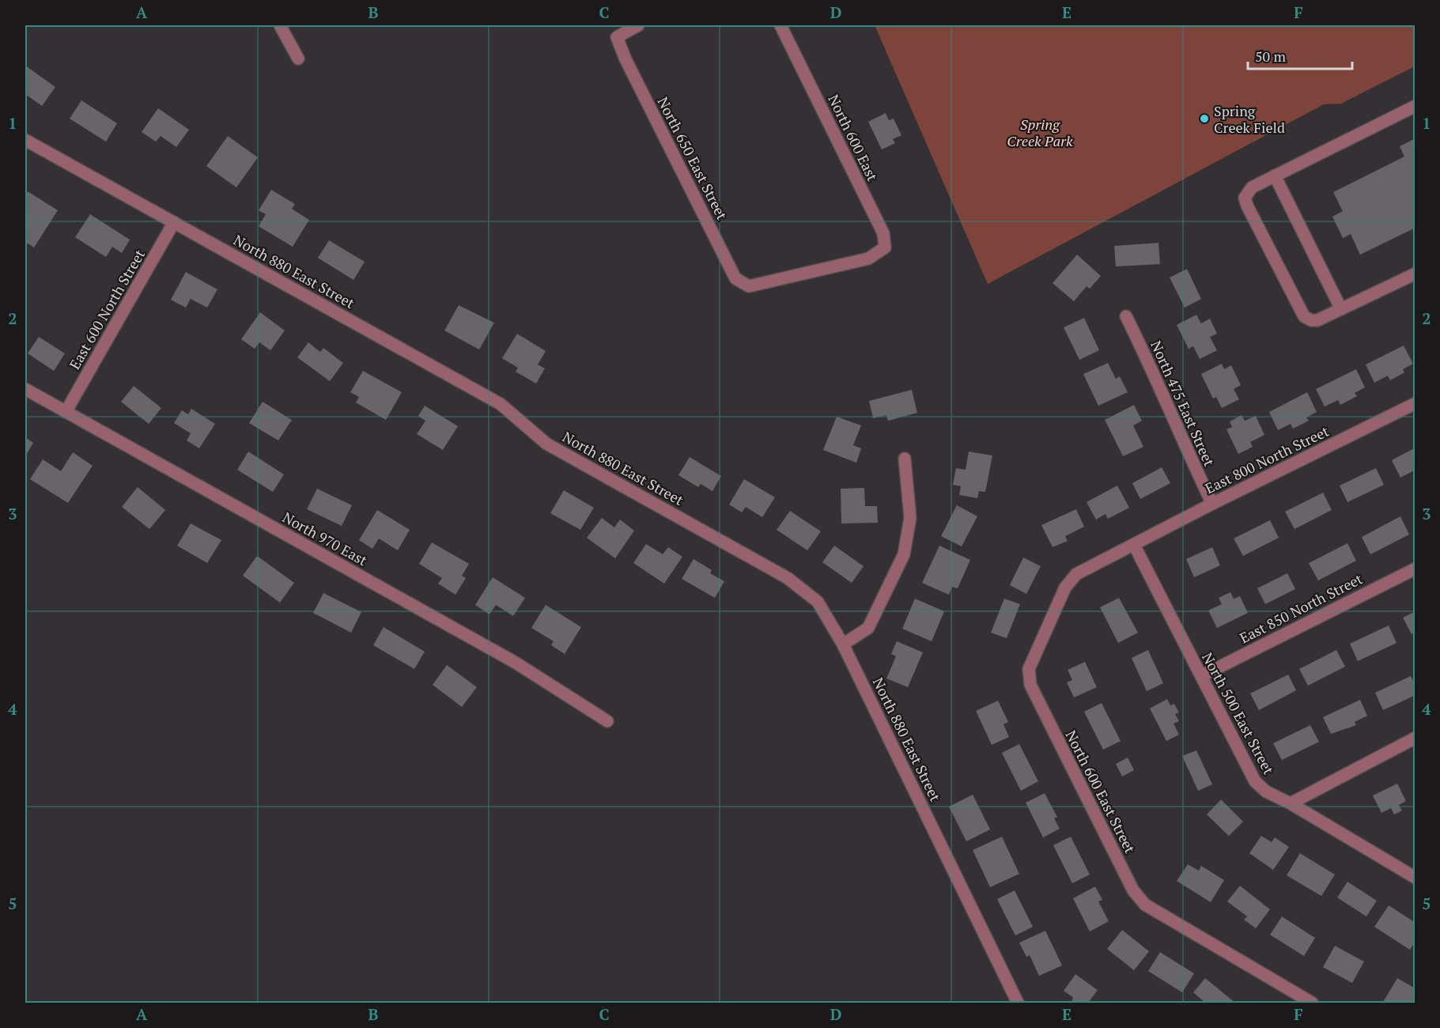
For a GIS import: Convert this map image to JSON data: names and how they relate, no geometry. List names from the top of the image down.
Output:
{
  "streets": {
    "street": [
      "North 600 East",
      "North 650 East Street",
      "North 880 East Street",
      "East 600 North Street",
      "North 475 East Street",
      "East 800 North Street",
      "North 970 East",
      "East 850 North Street",
      "North 500 East Street",
      "North 600 East Street"
    ]
  },
  "crossings": [
    ["North 600 East", "North 650 East Street"],
    ["North 880 East Street", "East 600 North Street"],
    ["East 600 North Street", "North 970 East"],
    ["North 475 East Street", "East 800 North Street"],
    ["East 800 North Street", "North 500 East Street"],
    ["East 800 North Street", "North 600 East Street"],
    ["East 850 North Street", "North 500 East Street"],
    ["North 500 East Street", "North 600 East Street"]
  ],
  "parks": ["Spring Creek Park"],
  "places": ["Spring Creek Field"],
  "scale_bar": "50 m",
  "grid": {
    "columns": [
      "A",
      "B",
      "C",
      "D",
      "E",
      "F"
    ],
    "rows": [
      "1",
      "2",
      "3",
      "4",
      "5"
    ]
  }
}
